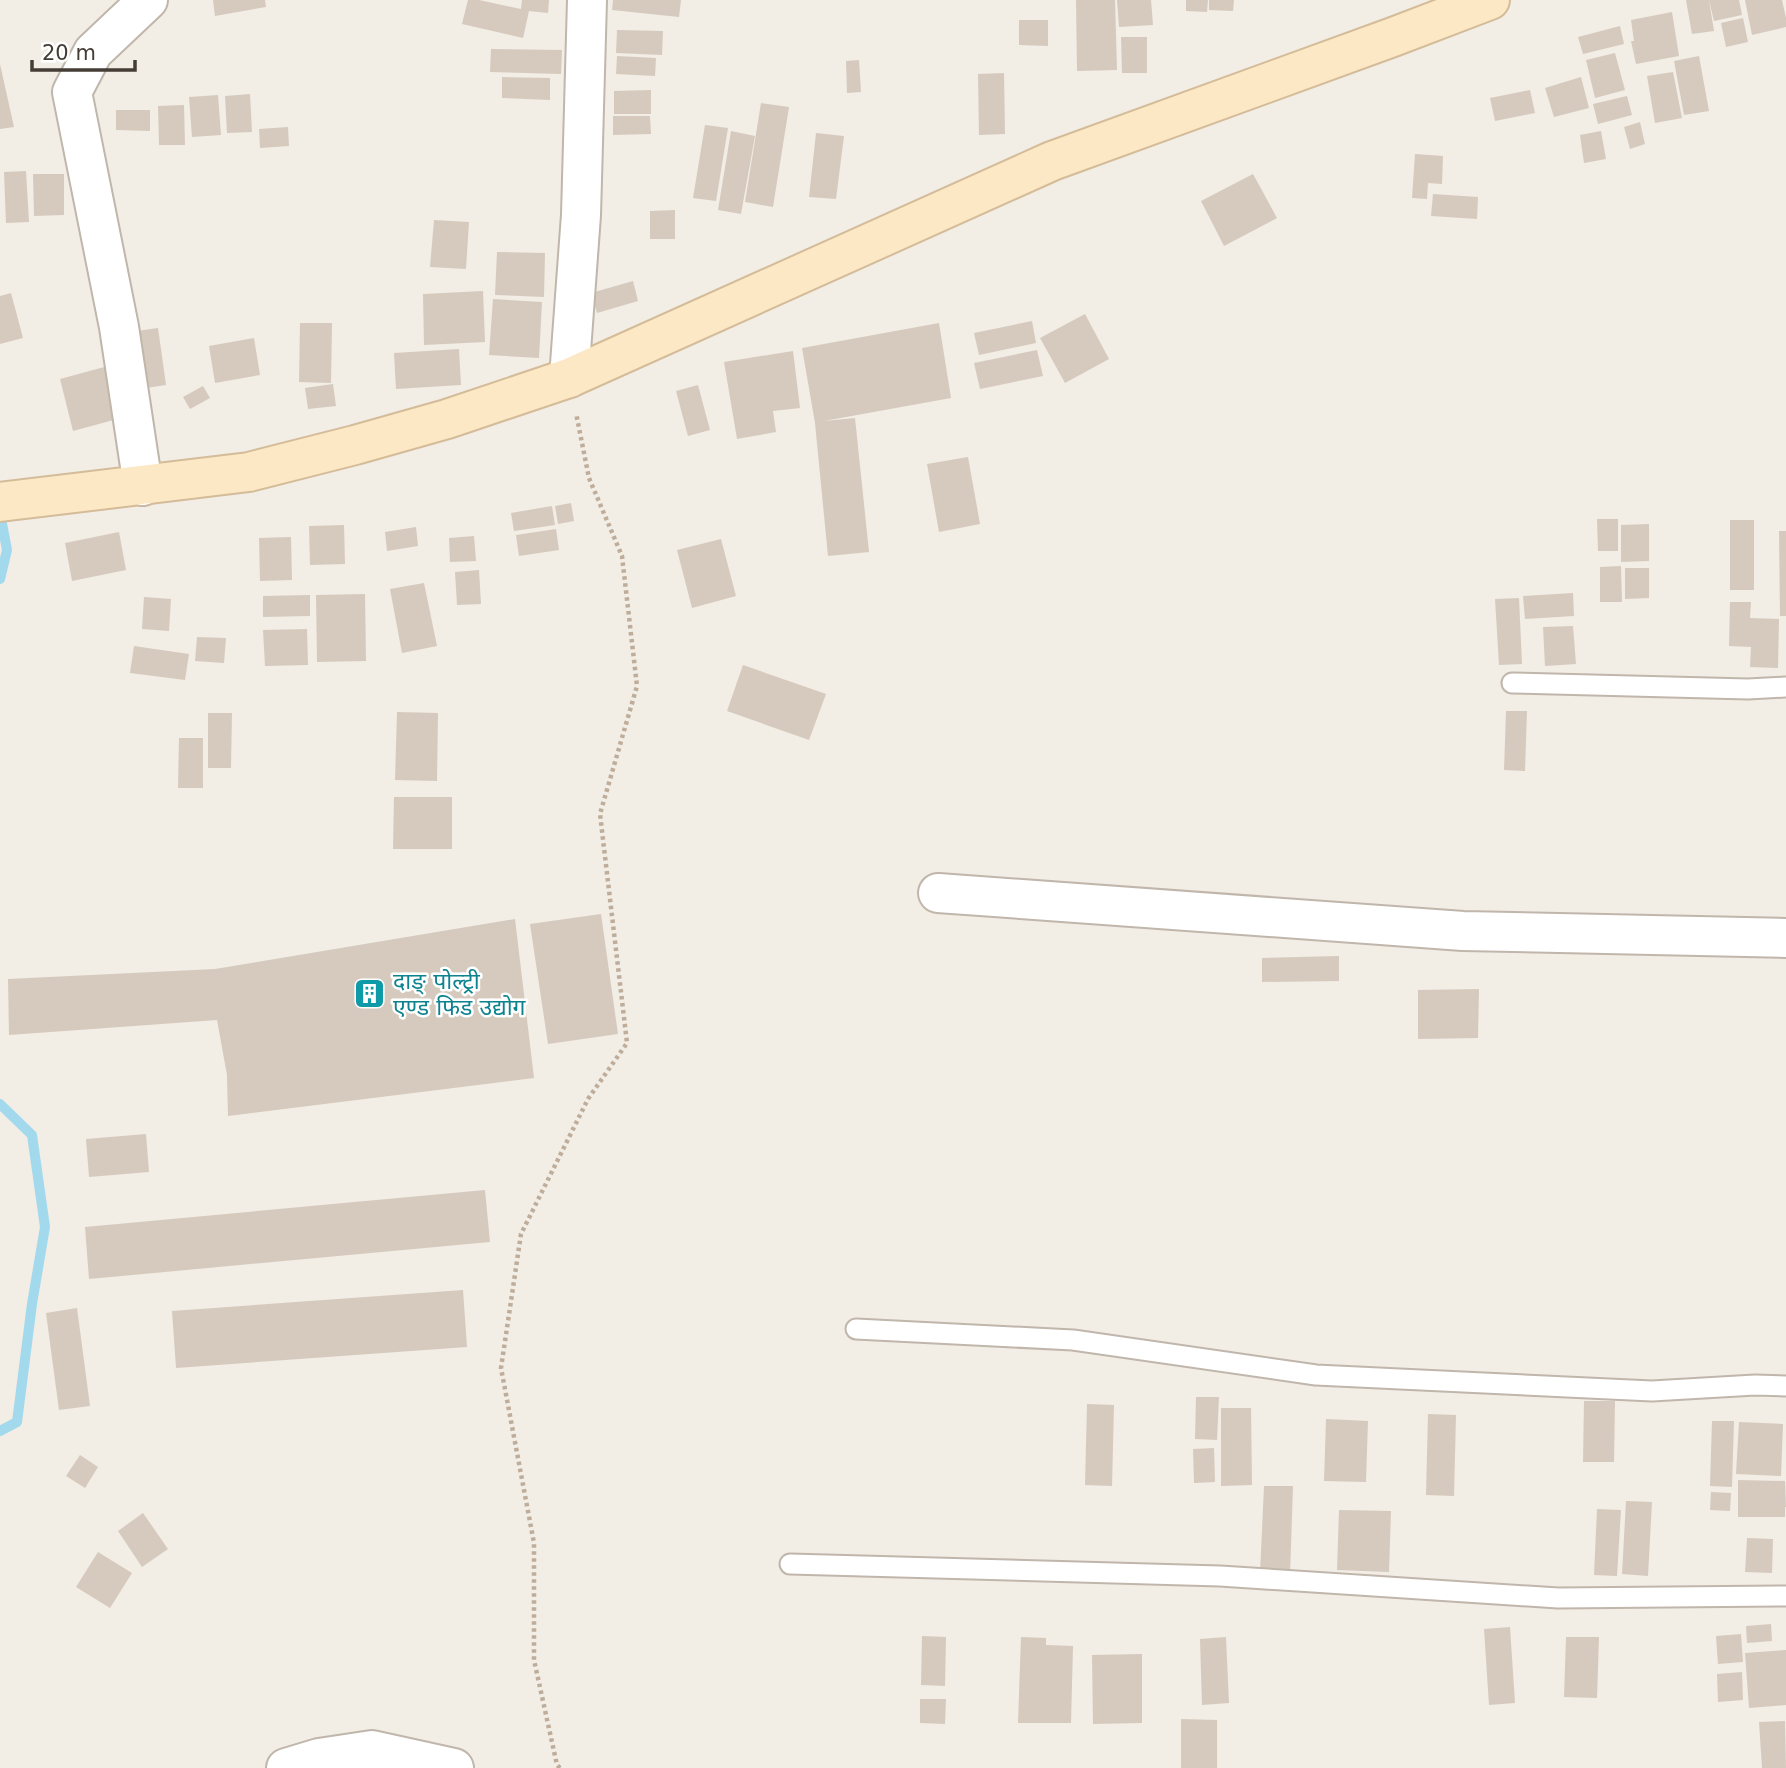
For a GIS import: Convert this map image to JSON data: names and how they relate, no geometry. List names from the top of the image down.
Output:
{
  "places": {
    "building": ["दाङ् पोल्ट्री एण्ड फिड उद्योग"]
  },
  "scale_bar": "20 m"
}
